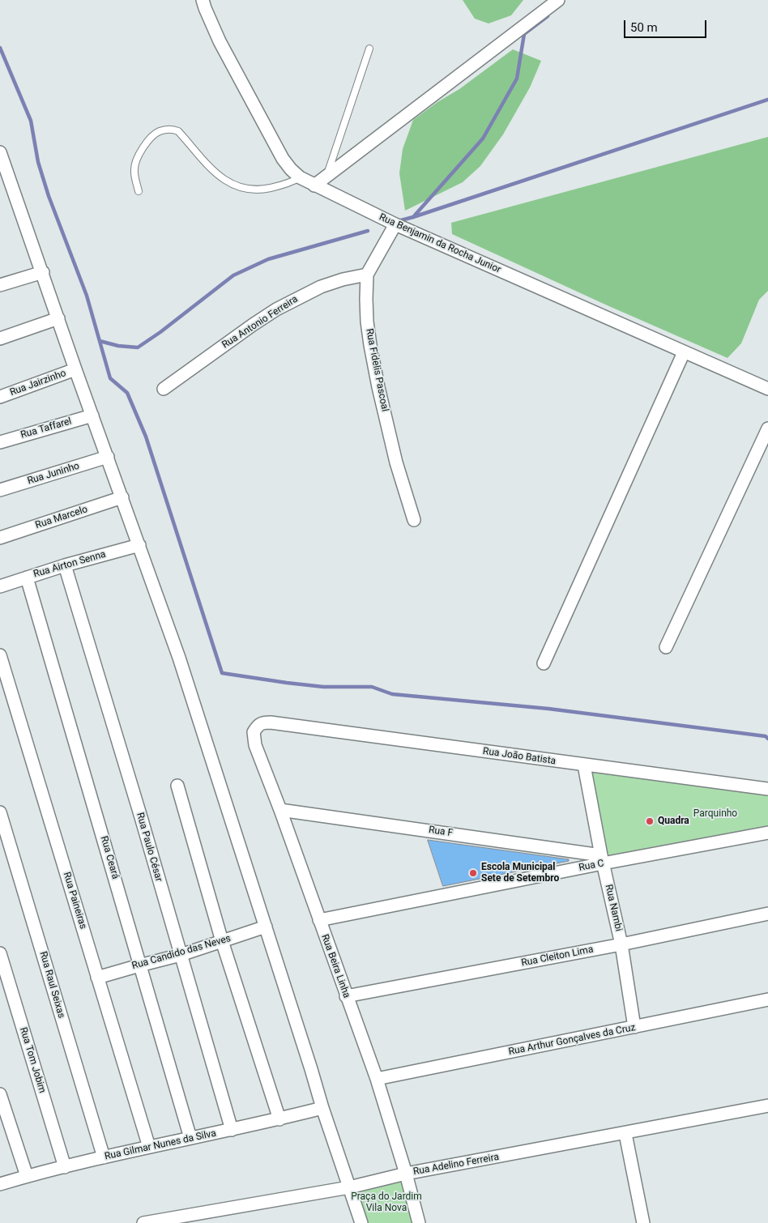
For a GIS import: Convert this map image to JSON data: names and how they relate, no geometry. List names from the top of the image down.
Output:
{
  "streets": {
    "street": [
      "Rua Benjamin da Rocha Junior",
      "Rua Antonio Ferreira",
      "Rua Fidelis Pascoal",
      "Rua Jairzinho",
      "Rua Taffarel",
      "Rua Juninho",
      "Rua Marcelo",
      "Rua Airton Senna",
      "Rua Joāo Batista",
      "Rua F",
      "Rua Paulo César",
      "Rua Ceará",
      "Rua C",
      "Rua Paineiras",
      "Rua Nambi",
      "Rua Candido das Neves",
      "Rua Cleiton Lima",
      "Rua Beira Linha",
      "Rua Raul Seixas",
      "Rua Arthur Gonçalves da Cruz",
      "Rua Tom Jobim",
      "Rua Gilmar Nunes da Silva",
      "Rua Adelino Ferreira"
    ]
  },
  "crossings": [
    ["Rua Benjamin da Rocha Junior", "Rua Fidelis Pascoal"],
    ["Rua Antonio Ferreira", "Rua Fidelis Pascoal"],
    ["Rua Airton Senna", "Rua Paulo César"],
    ["Rua Airton Senna", "Rua Ceará"],
    ["Rua Joāo Batista", "Rua Nambi"],
    ["Rua Joāo Batista", "Rua Beira Linha"],
    ["Rua F", "Rua C"],
    ["Rua F", "Rua Nambi"],
    ["Rua F", "Rua Beira Linha"],
    ["Rua Paulo César", "Rua Candido das Neves"],
    ["Rua Paulo César", "Rua Gilmar Nunes da Silva"],
    ["Rua Ceará", "Rua Candido das Neves"],
    ["Rua Ceará", "Rua Gilmar Nunes da Silva"],
    ["Rua C", "Rua Nambi"],
    ["Rua C", "Rua Beira Linha"],
    ["Rua Paineiras", "Rua Candido das Neves"],
    ["Rua Paineiras", "Rua Gilmar Nunes da Silva"],
    ["Rua Nambi", "Rua Cleiton Lima"],
    ["Rua Nambi", "Rua Arthur Gonçalves da Cruz"],
    ["Rua Cleiton Lima", "Rua Beira Linha"],
    ["Rua Beira Linha", "Rua Arthur Gonçalves da Cruz"],
    ["Rua Beira Linha", "Rua Adelino Ferreira"],
    ["Rua Raul Seixas", "Rua Gilmar Nunes da Silva"],
    ["Rua Tom Jobim", "Rua Gilmar Nunes da Silva"]
  ],
  "parks": ["Parquinho", "Praça do Jardim Vila Nova"],
  "places": ["Quadra", "Escola Municipal Sete de Setembro"],
  "scale_bar": "50 m"
}
